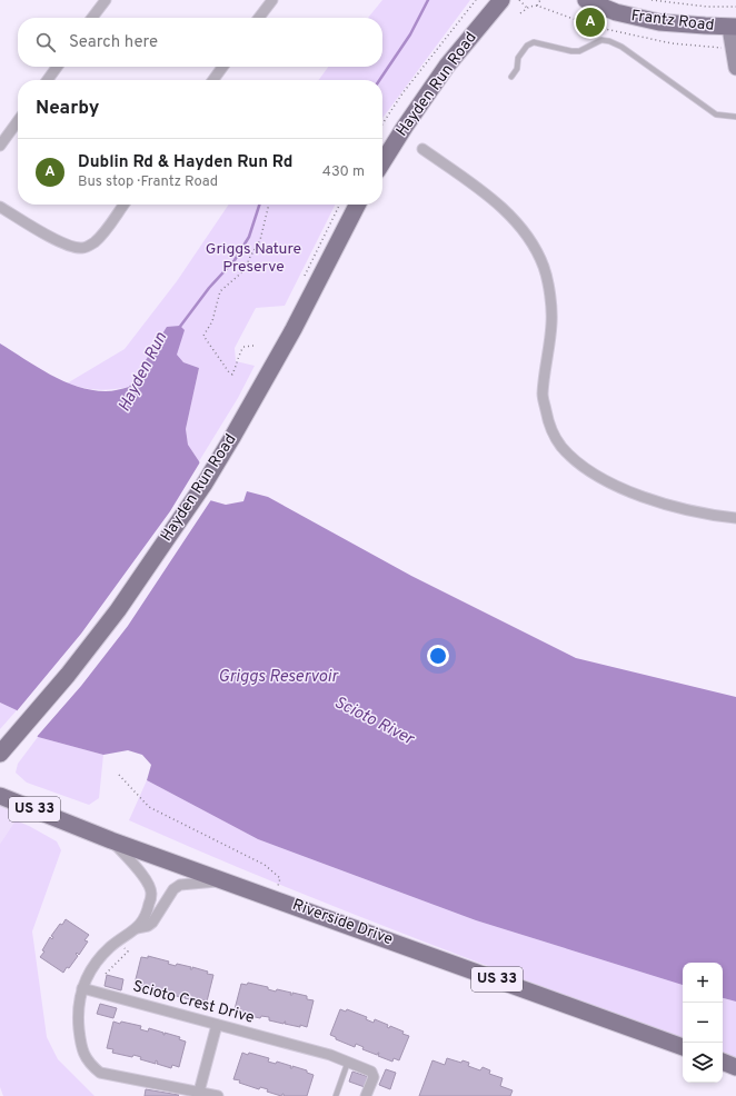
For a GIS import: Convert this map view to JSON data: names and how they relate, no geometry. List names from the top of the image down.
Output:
{
  "streets": {
    "main road": [
      "Frantz Road",
      "Hayden Run Road",
      "US 33",
      "Riverside Drive"
    ],
    "street": ["Scioto Crest Drive"]
  },
  "water": ["Hayden Run", "Griggs Reservoir", "Scioto River"],
  "parks": ["Griggs Nature Preserve"],
  "page": {
    "pins": "A",
    "search": "Search here",
    "heading": "Nearby",
    "list": [
      {
        "mark": "A",
        "name": "Dublin Rd & Hayden Run Rd",
        "note": "Bus stop · Frantz Road",
        "value": "430 m"
      }
    ],
    "map_buttons": ["+", "−"]
  }
}
